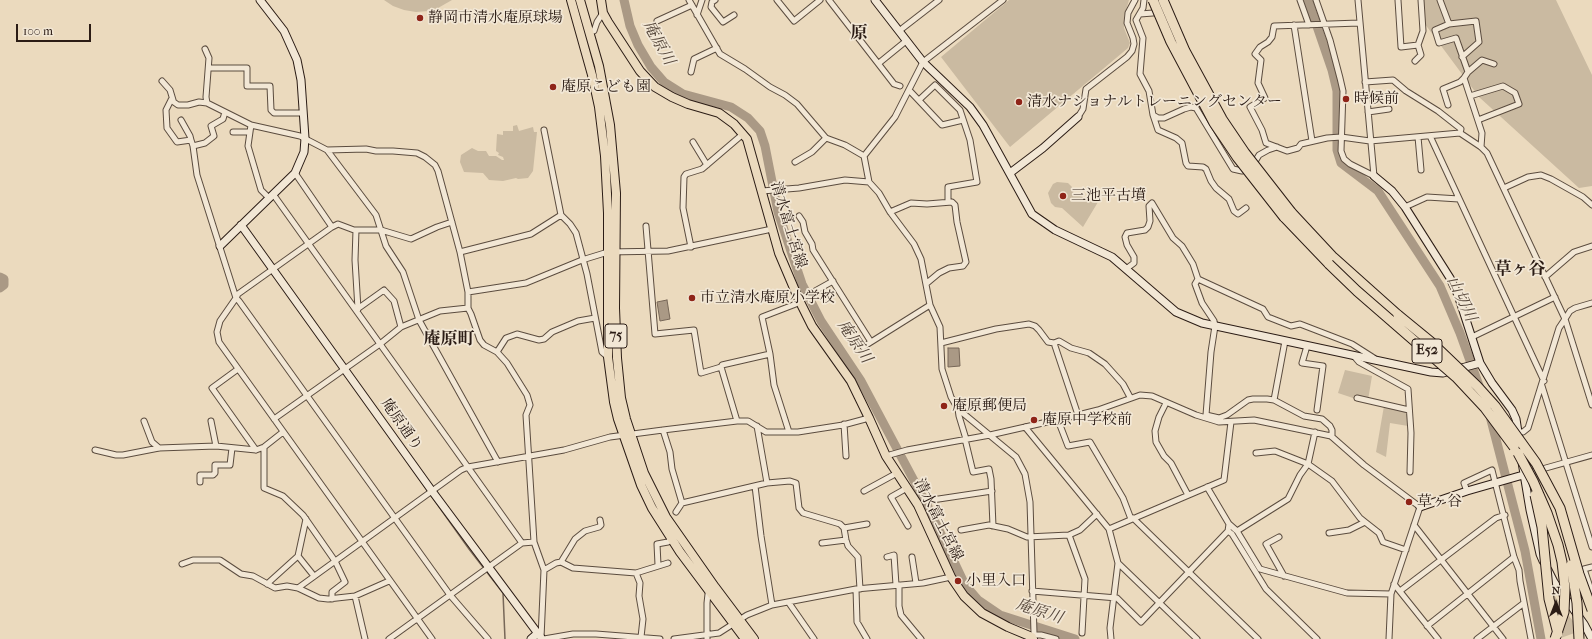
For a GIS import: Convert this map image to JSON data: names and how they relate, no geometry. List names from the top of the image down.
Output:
{
  "streets": {
    "highway": ["E52"],
    "main road": ["清水富士宮線", "75"],
    "street": ["庵原通り"]
  },
  "districts": ["原", "草ヶ谷", "庵原町"],
  "water": ["庵原川", "山切川"],
  "places": [
    "静岡市清水庵原球場",
    "庵原こども園",
    "時候前",
    "清水ナショナルトレーニングセンター",
    "三池平古墳",
    "市立清水庵原小学校",
    "庵原郵便局",
    "庵原中学校前",
    "草ヶ谷",
    "小里入口"
  ],
  "scale_bar": "100 m",
  "north": "top"
}
